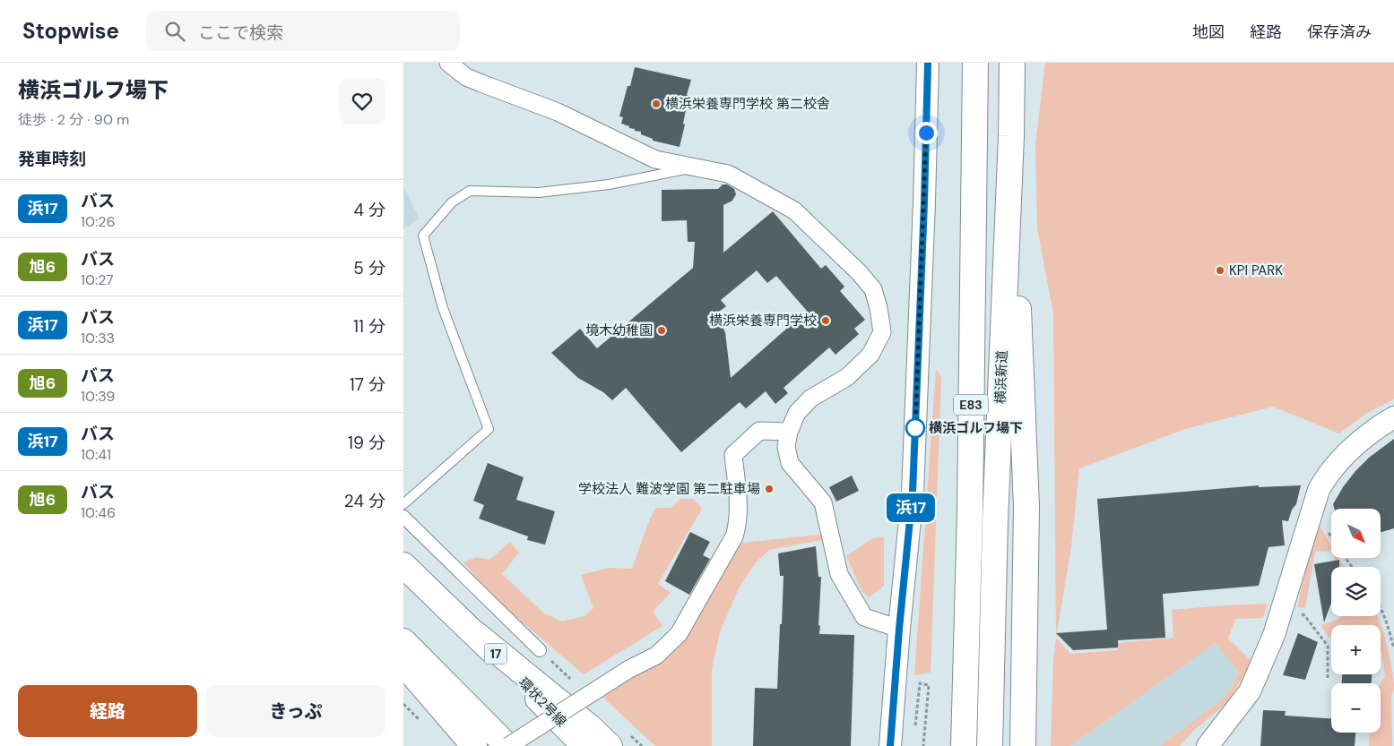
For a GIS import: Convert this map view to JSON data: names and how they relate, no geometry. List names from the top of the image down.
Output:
{
  "streets": {
    "main road": [
      "横浜新道",
      "E83",
      "17",
      "環状2号線"
    ]
  },
  "places": [
    "横浜栄養専門学校 第二校舎",
    "KPI PARK",
    "横浜栄養専門学校",
    "境木幼稚園",
    "横浜ゴルフ場下",
    "学校法人 難波学園 第二駐車場"
  ],
  "lines": ["bus line 浜17"],
  "north": "bottom right",
  "page": {
    "header": "Stopwise",
    "search": "ここで検索",
    "nav": ["地図", "経路", "保存済み"],
    "heading": [
      ["横浜ゴルフ場下", "徒歩 · 2 分 · 90 m"],
      "発車時刻"
    ],
    "on_map": "浜17",
    "list": [
      {
        "mark": "浜17",
        "name": "バス",
        "note": "10:26",
        "value": "4 分"
      },
      {
        "mark": "旭6",
        "name": "バス",
        "note": "10:27",
        "value": "5 分"
      },
      {
        "mark": "浜17",
        "name": "バス",
        "note": "10:33",
        "value": "11 分"
      },
      {
        "mark": "旭6",
        "name": "バス",
        "note": "10:39",
        "value": "17 分"
      },
      {
        "mark": "浜17",
        "name": "バス",
        "note": "10:41",
        "value": "19 分"
      },
      {
        "mark": "旭6",
        "name": "バス",
        "note": "10:46",
        "value": "24 分"
      }
    ],
    "map_buttons": ["+", "−"],
    "buttons": ["経路", "きっぷ"]
  }
}
